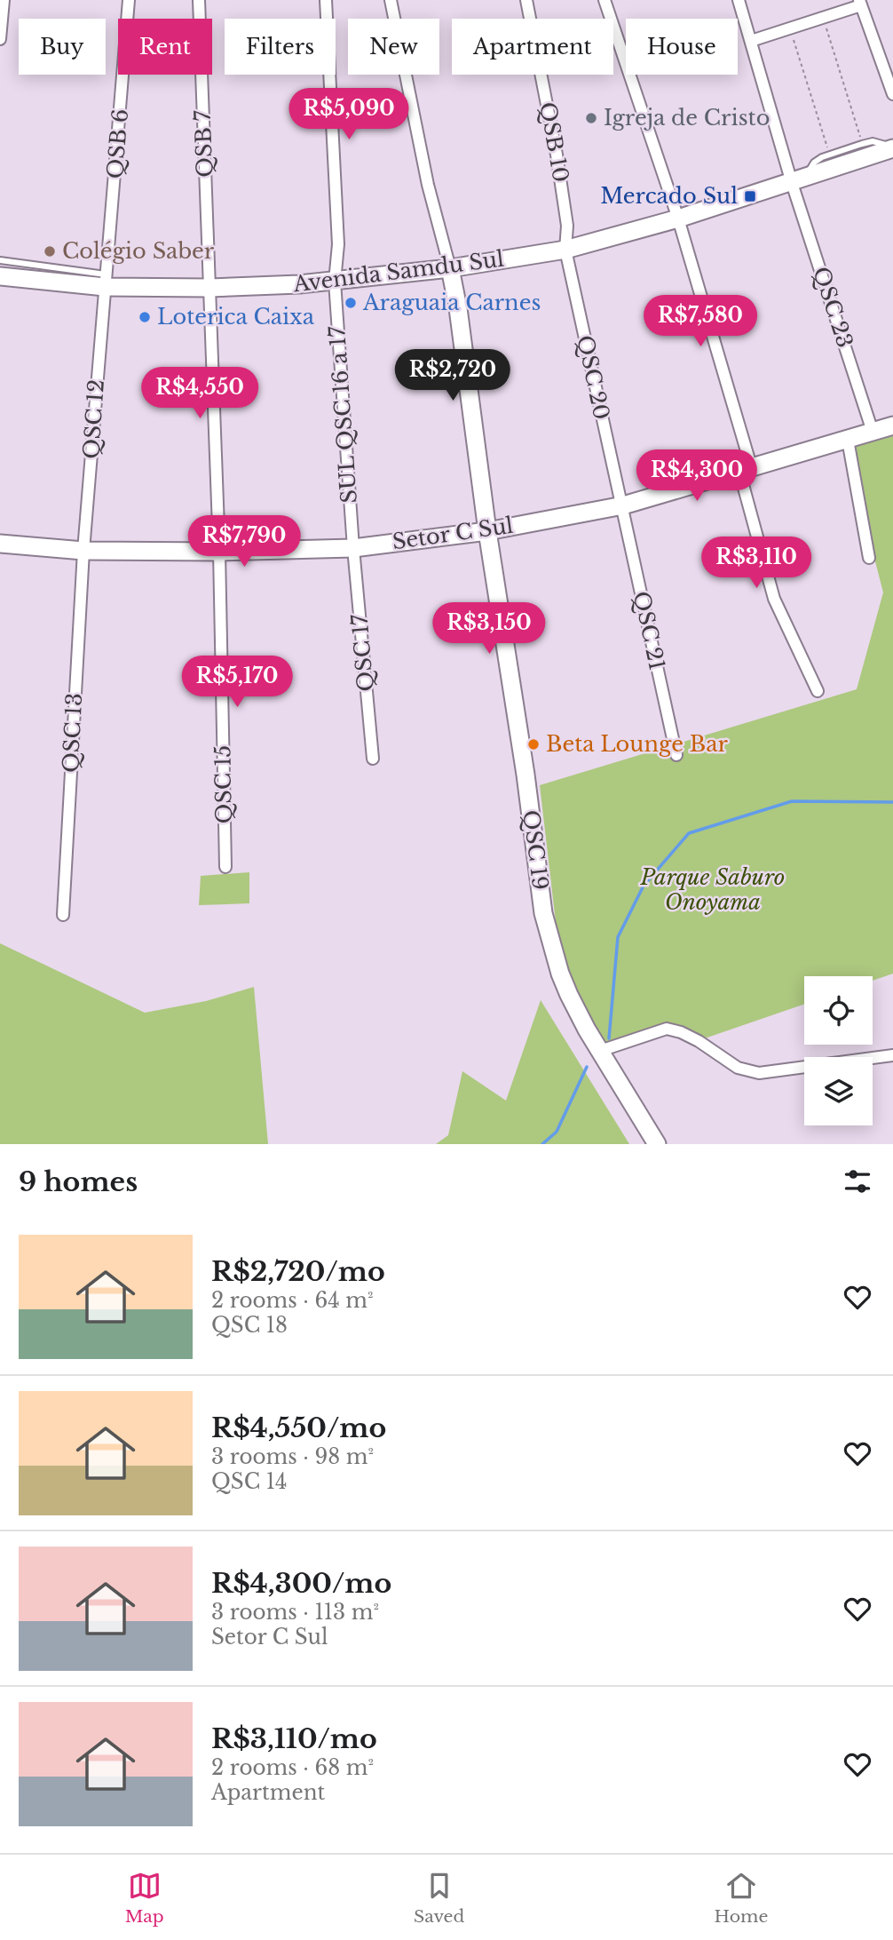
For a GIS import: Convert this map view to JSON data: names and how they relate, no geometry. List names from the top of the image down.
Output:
{
  "streets": {
    "street": [
      "QSB 10",
      "QSB 6",
      "QSB 7",
      "Avenida Samdu Sul",
      "QSC 23",
      "QSC 20",
      "SUL QSC 16 a 17",
      "QSC 12",
      "Setor C Sul",
      "QSC 21",
      "QSC 17",
      "QSC 13",
      "QSC 15",
      "QSC 19"
    ]
  },
  "crossings": [
    ["QSB 10", "Avenida Samdu Sul"],
    ["QSB 10", "QSC 20"],
    ["QSB 6", "Avenida Samdu Sul"],
    ["QSB 6", "QSC 12"],
    ["QSB 7", "Avenida Samdu Sul"],
    ["QSB 7", "Setor C Sul"],
    ["QSB 7", "QSC 15"],
    ["Avenida Samdu Sul", "QSC 23"],
    ["Avenida Samdu Sul", "QSC 20"],
    ["Avenida Samdu Sul", "SUL QSC 16 a 17"],
    ["Avenida Samdu Sul", "QSC 12"],
    ["Avenida Samdu Sul", "QSC 19"],
    ["QSC 23", "Setor C Sul"],
    ["QSC 20", "Setor C Sul"],
    ["QSC 20", "QSC 21"],
    ["SUL QSC 16 a 17", "Setor C Sul"],
    ["SUL QSC 16 a 17", "QSC 17"],
    ["QSC 12", "Setor C Sul"],
    ["QSC 12", "QSC 13"],
    ["Setor C Sul", "QSC 21"],
    ["Setor C Sul", "QSC 17"],
    ["Setor C Sul", "QSC 13"],
    ["Setor C Sul", "QSC 15"],
    ["Setor C Sul", "QSC 19"]
  ],
  "parks": ["Parque Saburo Onoyama"],
  "places": {
    "other": [
      "Igreja de Cristo",
      "Colégio Saber",
      "Araguaia Carnes",
      "Loterica Caixa",
      "Beta Lounge Bar"
    ],
    "transit": ["Mercado Sul"]
  },
  "page": {
    "chip": [
      "Buy",
      "Rent",
      "Filters",
      "New",
      "Apartment",
      "House"
    ],
    "price": [
      "R$5,090",
      "R$7,580",
      "R$2,720",
      "R$4,550",
      "R$4,300",
      "R$7,790",
      "R$3,110",
      "R$3,150",
      "R$5,170"
    ],
    "heading": "9 homes",
    "list": [
      {
        "name": "R$2,720/mo",
        "note": "2 rooms · 64 m² · QSC 18"
      },
      {
        "name": "R$4,550/mo",
        "note": "3 rooms · 98 m² · QSC 14"
      },
      {
        "name": "R$4,300/mo",
        "note": "3 rooms · 113 m² · Setor C Sul"
      },
      {
        "name": "R$3,110/mo",
        "note": "2 rooms · 68 m² · Apartment"
      }
    ],
    "tabs": ["Map", "Saved", "Home"]
  }
}
